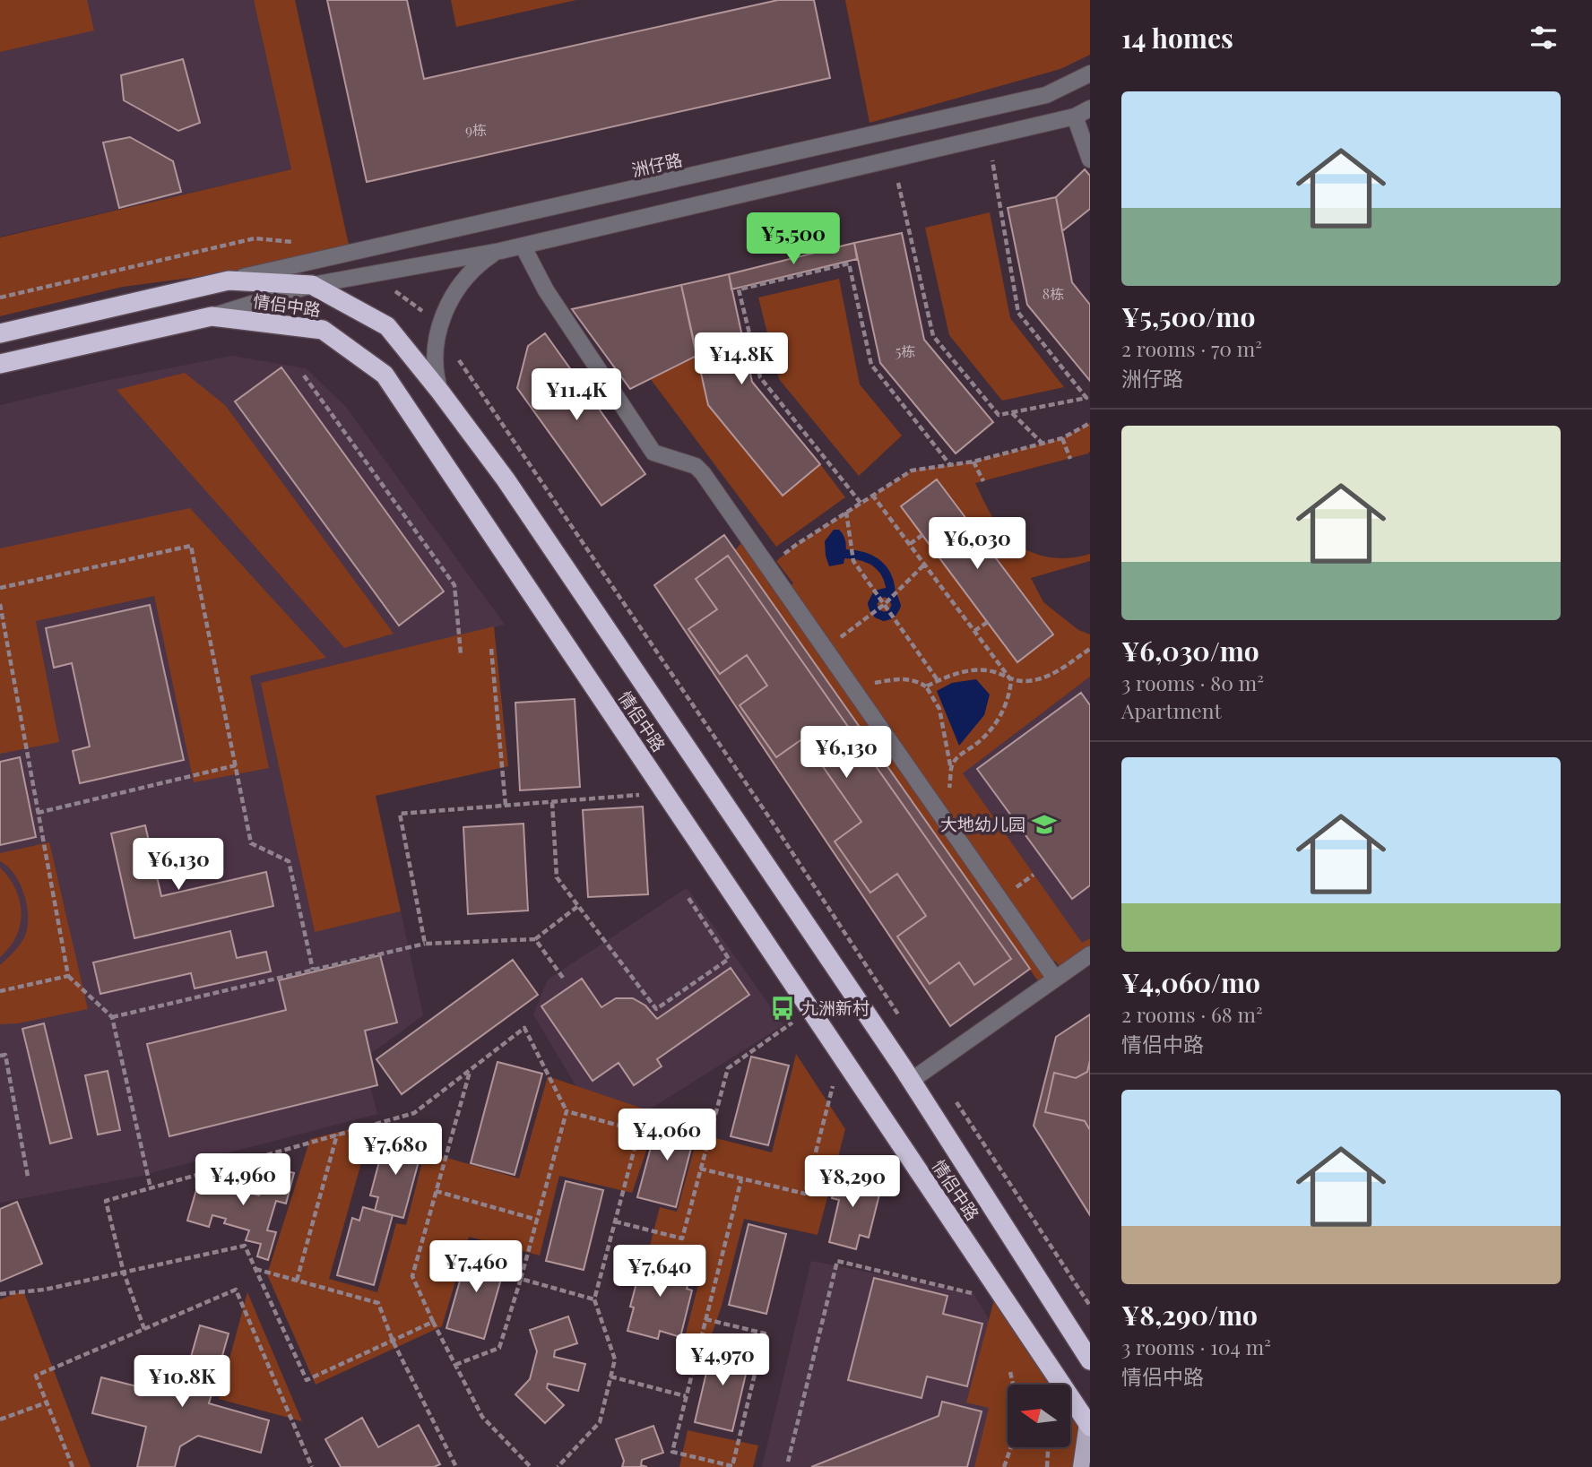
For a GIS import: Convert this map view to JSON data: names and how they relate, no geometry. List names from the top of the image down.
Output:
{
  "streets": {
    "highway": ["情侣中路"],
    "street": ["洲仔路"]
  },
  "crossings": [
    ["洲仔路", "情侣中路"]
  ],
  "places": {
    "school or university": ["大地幼儿园"],
    "bus stop": ["九洲新村"]
  },
  "house_numbers": ["9栋", "8栋", "5栋"],
  "north": "left",
  "page": {
    "heading": "14 homes",
    "list": [
      {
        "name": "¥5,500/mo",
        "note": "2 rooms · 70 m² · 洲仔路"
      },
      {
        "name": "¥6,030/mo",
        "note": "3 rooms · 80 m² · Apartment"
      },
      {
        "name": "¥4,060/mo",
        "note": "2 rooms · 68 m² · 情侣中路"
      },
      {
        "name": "¥8,290/mo",
        "note": "3 rooms · 104 m² · 情侣中路"
      }
    ],
    "price": [
      "¥5,500",
      "¥14.8K",
      "¥11.4K",
      "¥6,030",
      "¥6,130",
      "¥6,130",
      "¥4,060",
      "¥7,680",
      "¥4,960",
      "¥8,290",
      "¥7,460",
      "¥7,640",
      "¥4,970",
      "¥10.8K"
    ]
  }
}
